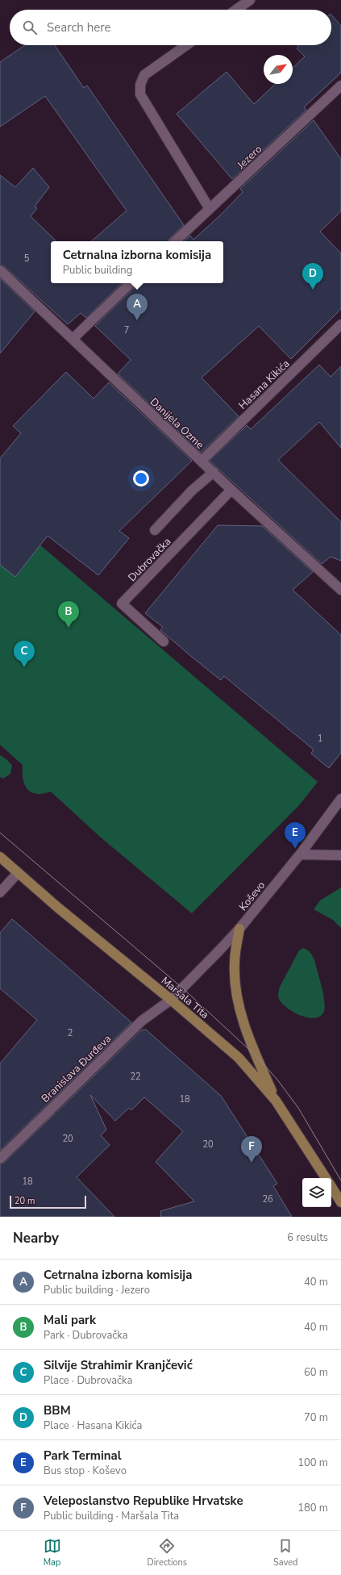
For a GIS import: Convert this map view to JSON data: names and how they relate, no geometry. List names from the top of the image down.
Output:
{
  "streets": {
    "main road": ["Maršala Tita"],
    "street": [
      "Jezero",
      "Hasana Kikića",
      "Danijela Ozme",
      "Dubrovačka",
      "Koševo",
      "Branislava Đurđeva"
    ]
  },
  "crossings": [
    ["Hasana Kikića", "Danijela Ozme"],
    ["Danijela Ozme", "Dubrovačka"],
    ["Koševo", "Maršala Tita"],
    ["Koševo", "Branislava Đurđeva"],
    ["Maršala Tita", "Branislava Đurđeva"]
  ],
  "house_numbers": [
    "5",
    "7",
    "1",
    "2",
    "22",
    "18",
    "20",
    "20",
    "18",
    "26"
  ],
  "scale_bar": "20 m",
  "north": "top right",
  "page": {
    "search": "Search here",
    "popup": ["Cetrnalna izborna komisija", "Public building"],
    "pins": [
      "D",
      "A",
      "B",
      "C",
      "E",
      "F"
    ],
    "scale": "20 m",
    "heading": ["Nearby", "6 results"],
    "list": [
      {
        "mark": "A",
        "name": "Cetrnalna izborna komisija",
        "note": "Public building · Jezero",
        "value": "40 m"
      },
      {
        "mark": "B",
        "name": "Mali park",
        "note": "Park · Dubrovačka",
        "value": "40 m"
      },
      {
        "mark": "C",
        "name": "Silvije Strahimir Kranjčević",
        "note": "Place · Dubrovačka",
        "value": "60 m"
      },
      {
        "mark": "D",
        "name": "BBM",
        "note": "Place · Hasana Kikića",
        "value": "70 m"
      },
      {
        "mark": "E",
        "name": "Park Terminal",
        "note": "Bus stop · Koševo",
        "value": "100 m"
      },
      {
        "mark": "F",
        "name": "Veleposlanstvo Republike Hrvatske",
        "note": "Public building · Maršala Tita",
        "value": "180 m"
      }
    ],
    "nav": ["Map", "Directions", "Saved"]
  }
}
